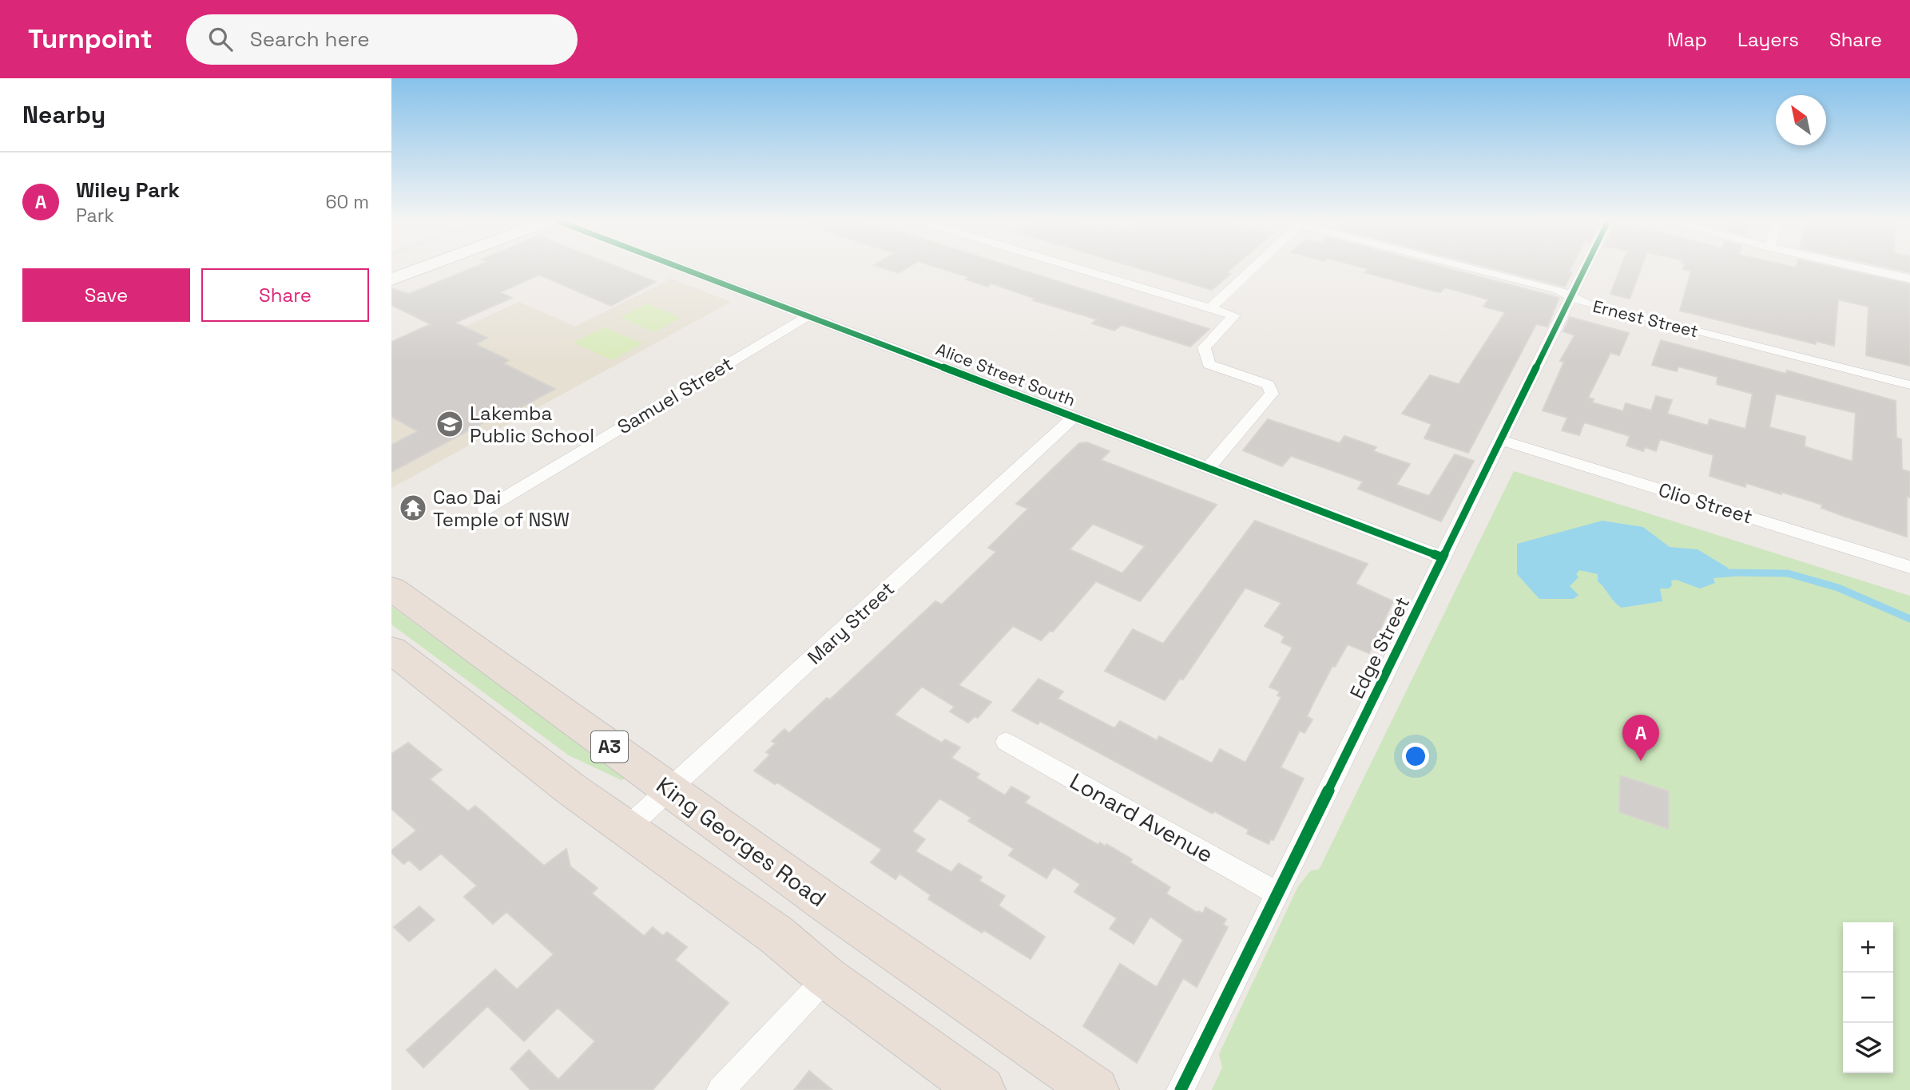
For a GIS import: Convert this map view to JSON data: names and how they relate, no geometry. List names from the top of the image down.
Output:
{
  "streets": {
    "highway": ["A3", "King Georges Road"],
    "street": [
      "Ernest Street",
      "Alice Street South",
      "Samuel Street",
      "Clio Street",
      "Mary Street",
      "Edge Street",
      "Lonard Avenue"
    ]
  },
  "crossings": [
    ["Ernest Street", "Edge Street"],
    ["Alice Street South", "Samuel Street"],
    ["Alice Street South", "Mary Street"],
    ["Alice Street South", "Edge Street"],
    ["Clio Street", "Edge Street"],
    ["Mary Street", "King Georges Road"],
    ["Edge Street", "Lonard Avenue"]
  ],
  "places": {
    "school or university": ["Lakemba Public School"],
    "temple": ["Cao Dai Temple of NSW"]
  },
  "north": "top left",
  "page": {
    "header": "Turnpoint",
    "search": "Search here",
    "nav": ["Map", "Layers", "Share"],
    "heading": "Nearby",
    "list": [
      {
        "mark": "A",
        "name": "Wiley Park",
        "note": "Park",
        "value": "60 m"
      }
    ],
    "buttons": ["Save", "Share"],
    "pins": "A",
    "map_buttons": ["+", "−"]
  }
}
